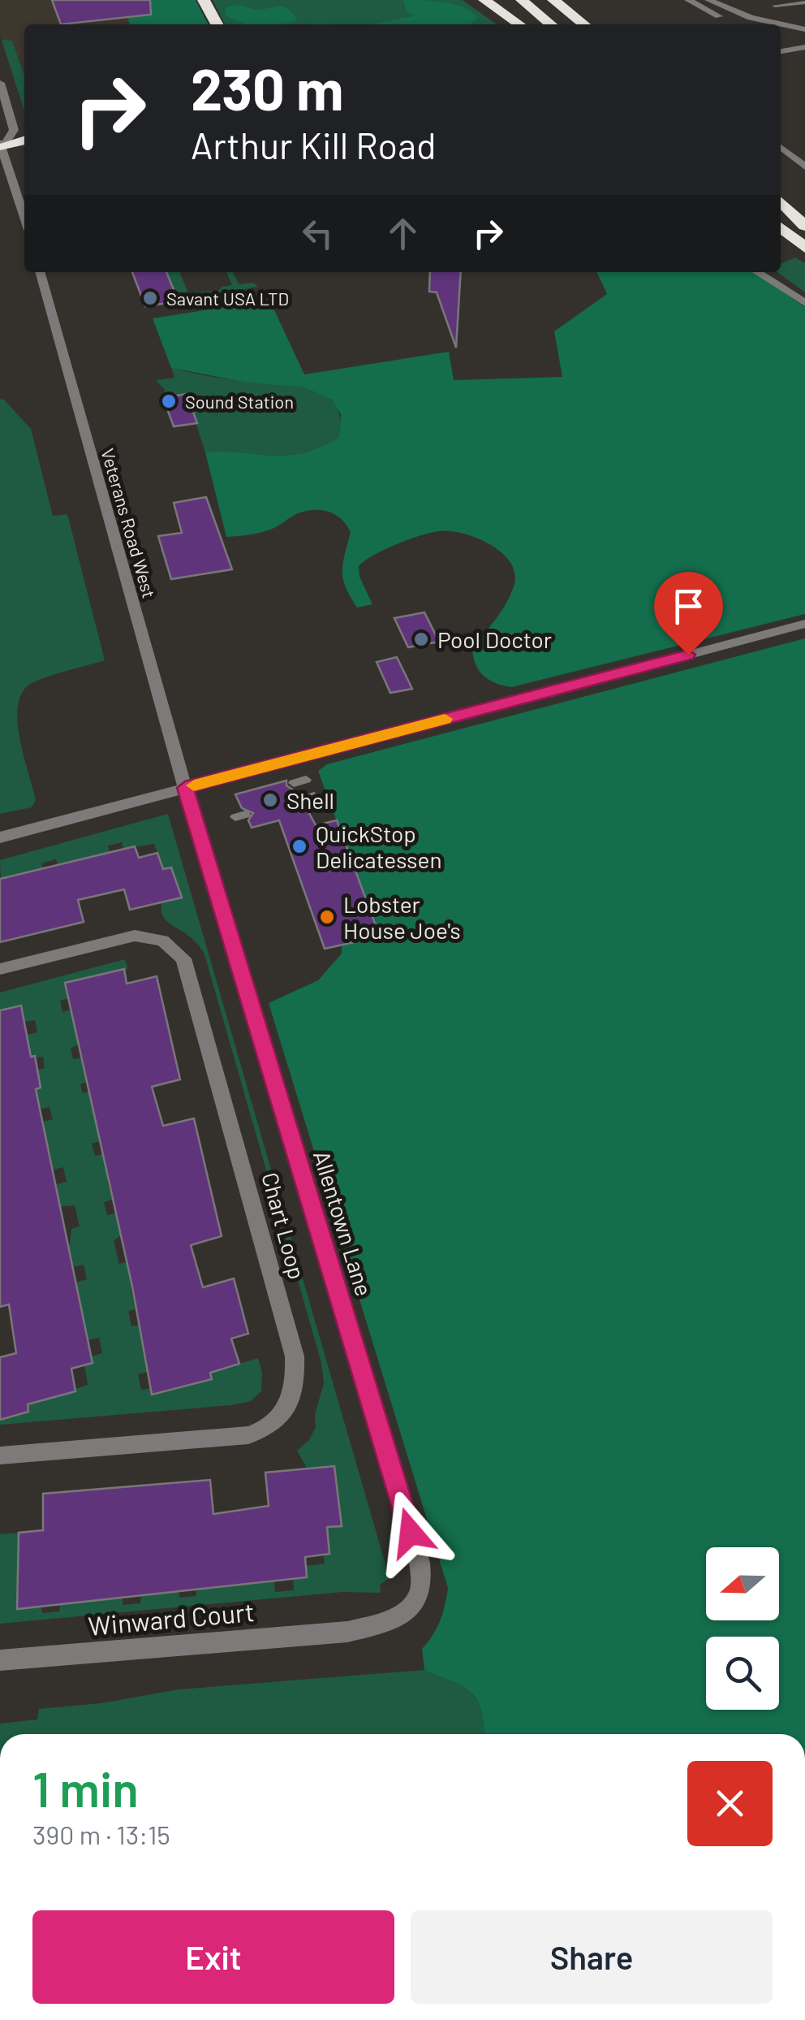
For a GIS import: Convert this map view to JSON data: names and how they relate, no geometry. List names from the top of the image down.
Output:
{
  "streets": {
    "street": [
      "Veterans Road West",
      "Allentown Lane",
      "Chart Loop",
      "Winward Court"
    ]
  },
  "crossings": [
    ["Veterans Road West", "Allentown Lane"],
    ["Allentown Lane", "Winward Court"]
  ],
  "places": [
    "Savant USA LTD",
    "Sound Station",
    "Pool Doctor",
    "Shell",
    "QuickStop Delicatessen",
    "Lobster House Joe's"
  ],
  "north": "left",
  "page": {
    "turn": ["230 m", "Arthur Kill Road"],
    "heading": ["1 min", "390 m · 13:15"],
    "buttons": ["Exit", "Share"]
  }
}
